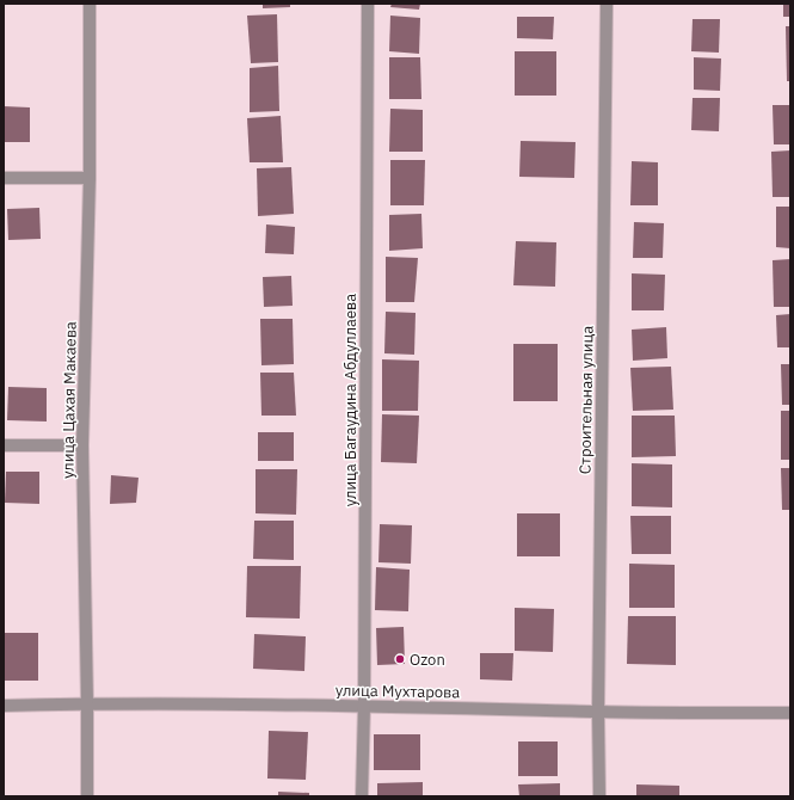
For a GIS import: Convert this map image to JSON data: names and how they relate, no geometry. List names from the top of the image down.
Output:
{
  "streets": {
    "street": [
      "улица Цахая Макаева",
      "улица Багаудина Абдуллаева",
      "Строительная улица",
      "улица Мухтарова"
    ]
  },
  "crossings": [
    ["улица Цахая Макаева", "улица Мухтарова"],
    ["улица Багаудина Абдуллаева", "улица Мухтарова"],
    ["Строительная улица", "улица Мухтарова"]
  ],
  "places": ["Ozon"]
}
